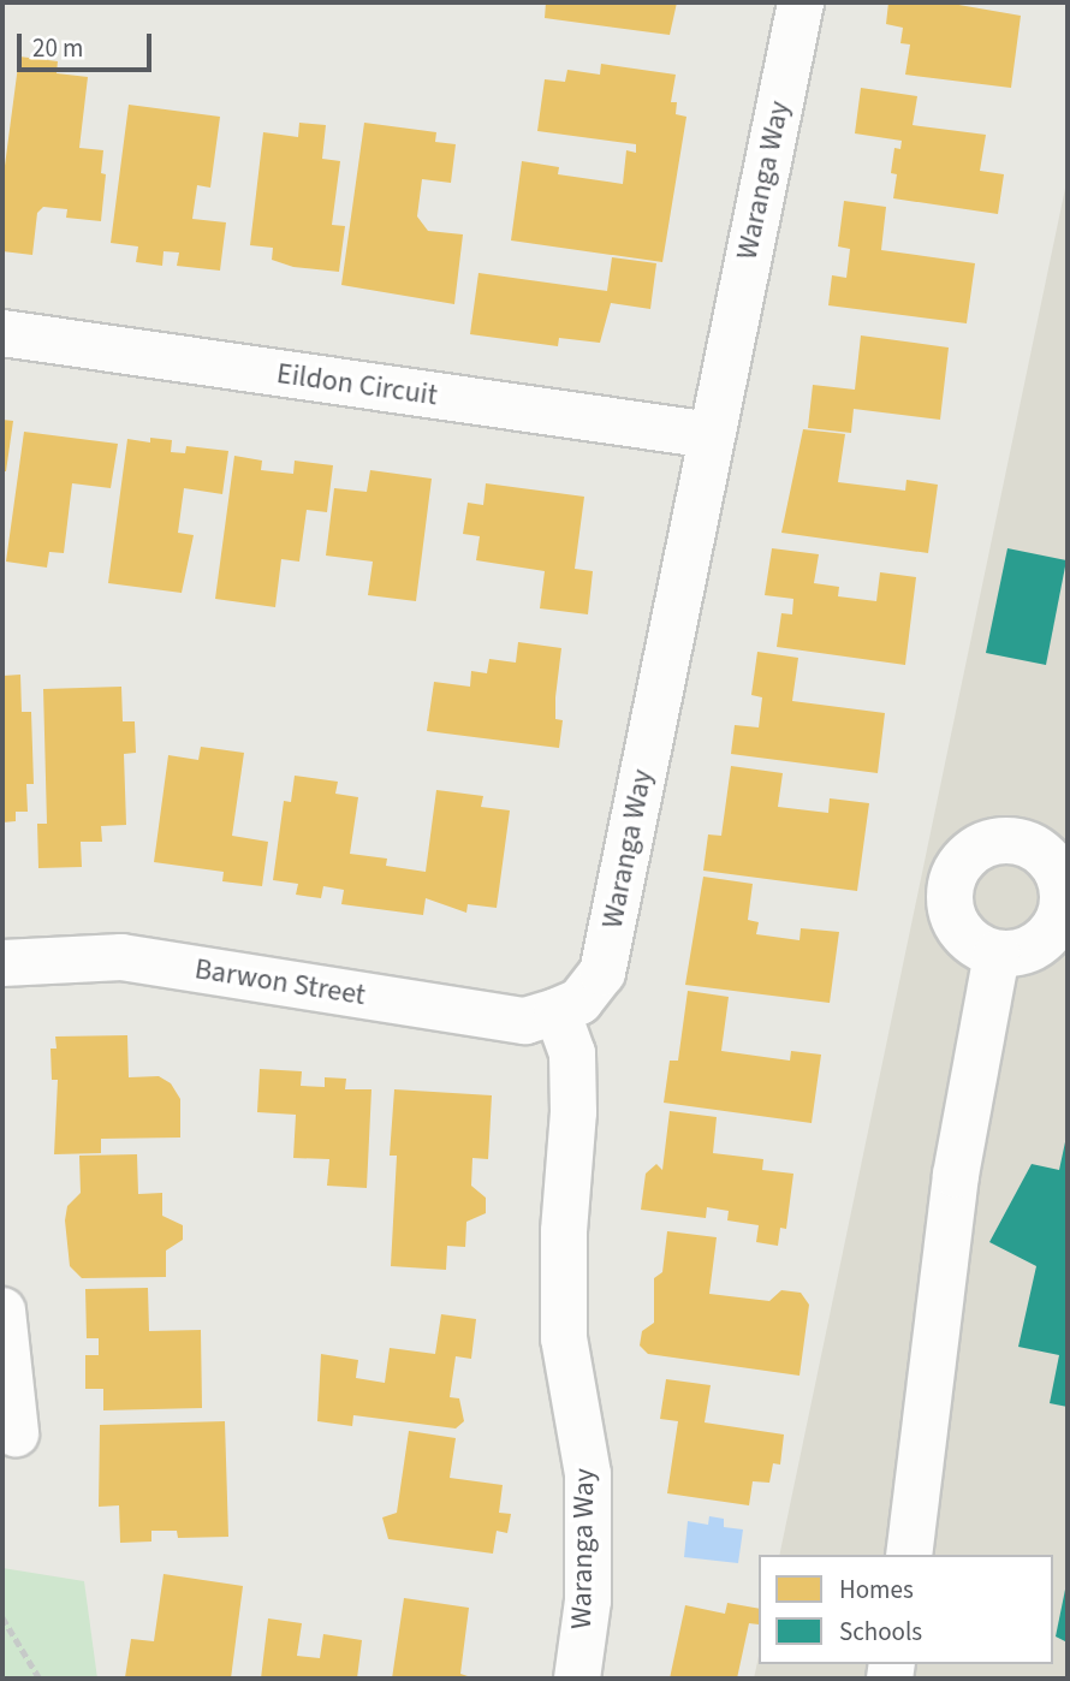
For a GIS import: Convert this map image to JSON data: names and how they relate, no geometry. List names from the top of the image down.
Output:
{
  "streets": {
    "street": ["Waranga Way", "Eildon Circuit", "Barwon Street"]
  },
  "crossings": [
    ["Waranga Way", "Eildon Circuit"],
    ["Waranga Way", "Barwon Street"]
  ],
  "legend": ["Homes", "Schools"],
  "scale_bar": "20 m"
}
